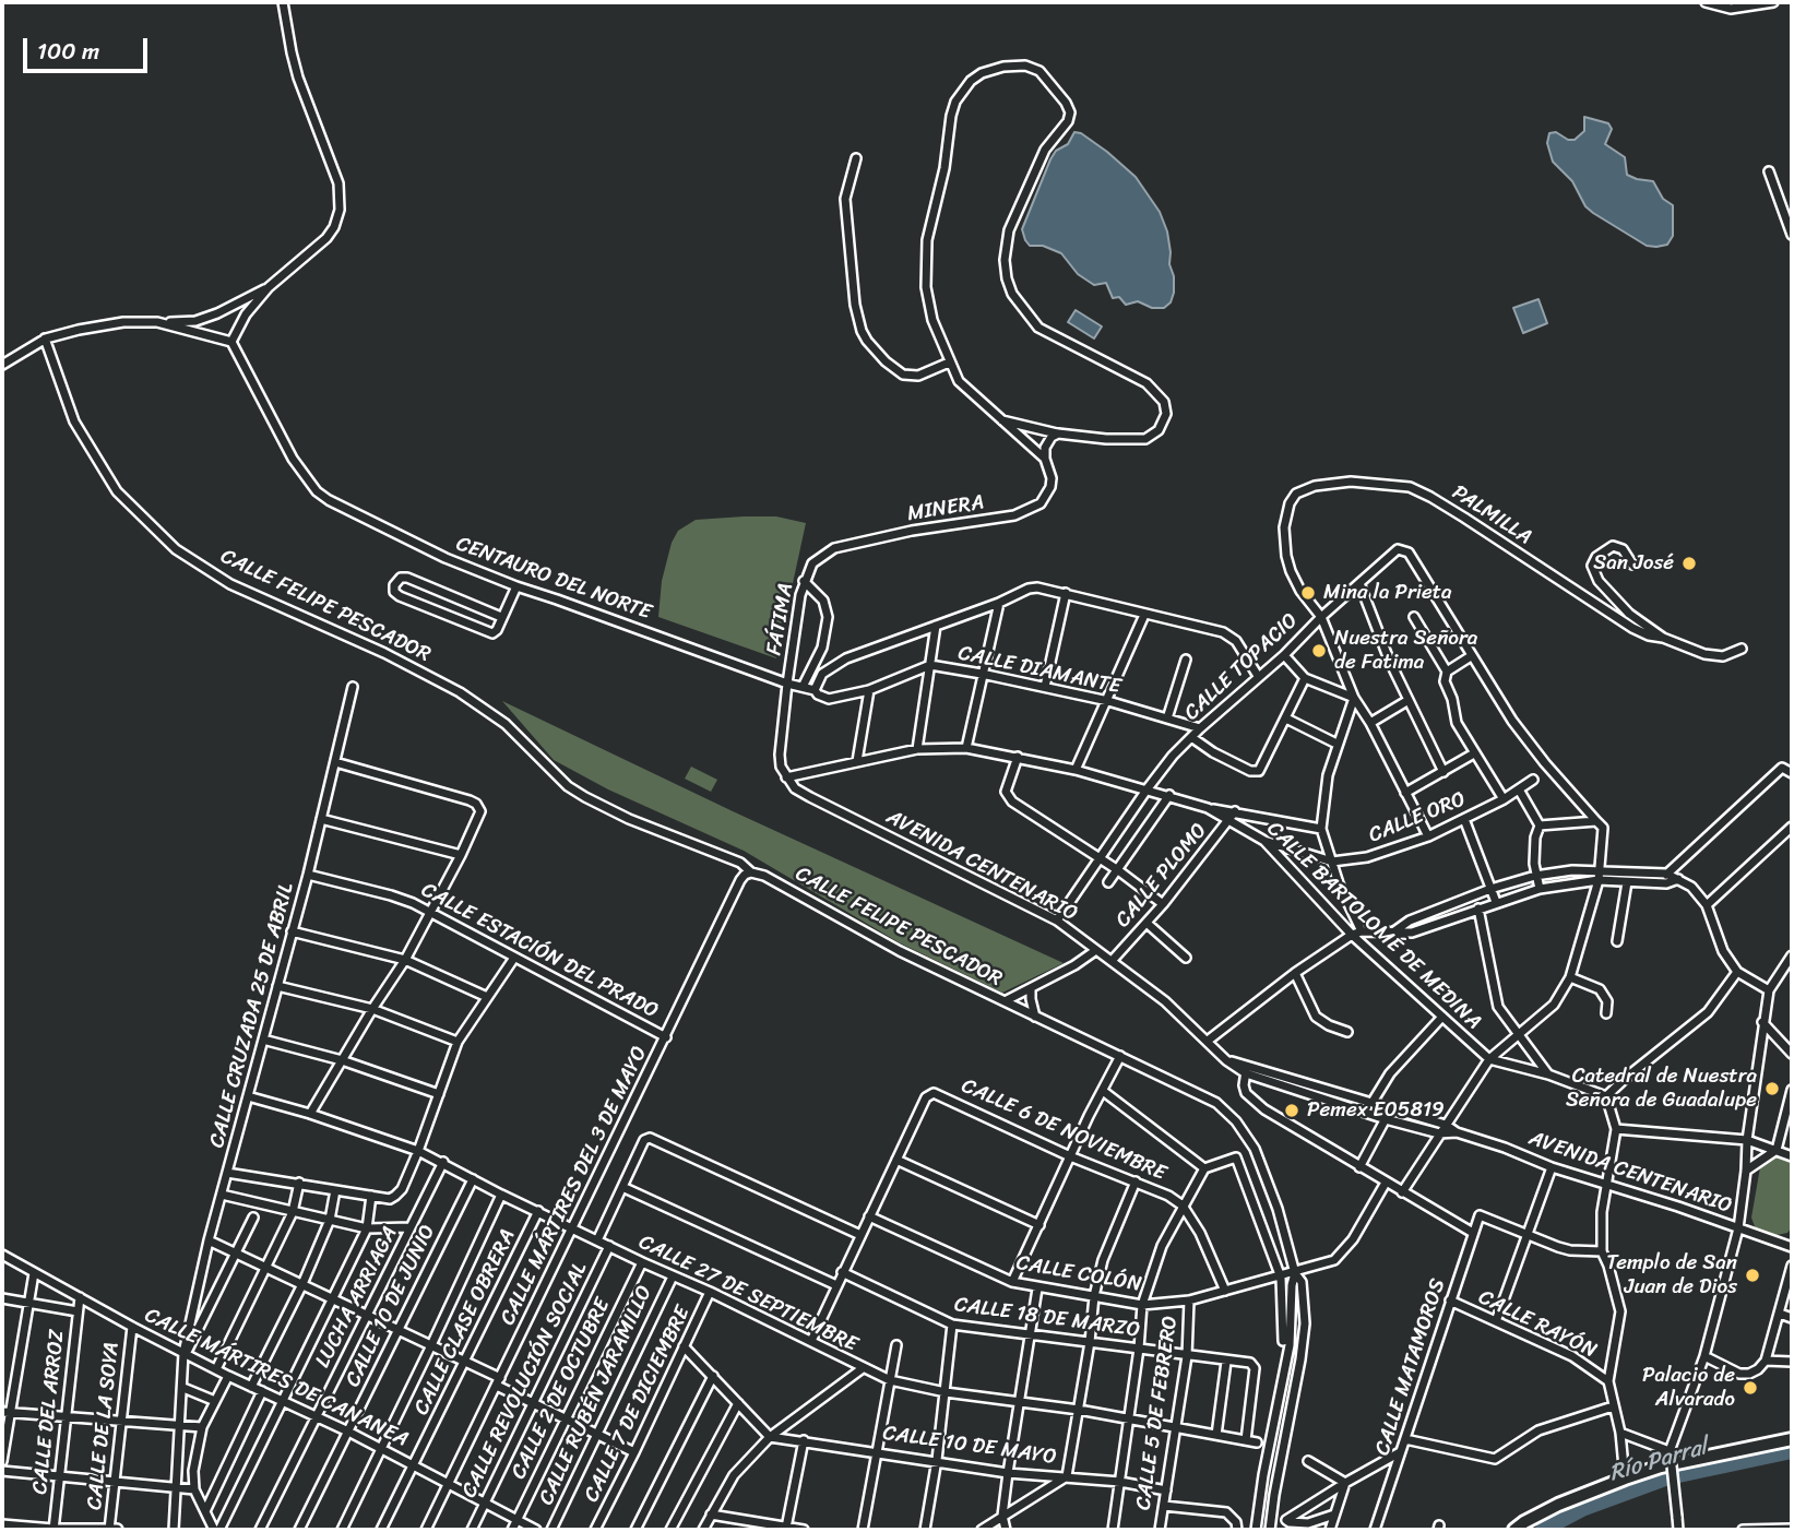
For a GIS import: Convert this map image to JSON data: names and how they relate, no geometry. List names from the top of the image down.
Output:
{
  "streets": {
    "street": [
      "MINERA",
      "PALMILLA",
      "CENTAURO DEL NORTE",
      "CALLE FELIPE PESCADOR",
      "FÁTIMA",
      "CALLE TOPACIO",
      "CALLE DIAMANTE",
      "CALLE ORO",
      "AVENIDA CENTENARIO",
      "CALLE PLOMO",
      "CALLE BARTOLOMÉ DE MEDINA",
      "CALLE ESTACIÓN DEL PRADO",
      "CALLE CRUZADA 25 DE ABRIL",
      "CALLE 6 DE NOVIEMBRE",
      "CALLE MÁRTIRES DEL 3 DE MAYO",
      "CALLE COLÓN",
      "CALLE 27 DE SEPTIEMBRE",
      "LUCHA ARRIAGA",
      "CALLE 10 DE JUNIO",
      "CALLE 18 DE MARZO",
      "CALLE CLASE OBRERA",
      "CALLE RAYÓN",
      "CALLE MATAMOROS",
      "CALLE MÁRTIRES DE CANANEA",
      "CALLE REVOLUCIÓN SOCIAL",
      "CALLE 2 DE OCTUBRE",
      "CALLE RUBÉN JARAMILLO",
      "CALLE 7 DE DICIEMBRE",
      "CALLE DEL ARROZ",
      "CALLE 5 DE FEBRERO",
      "CALLE DE LA SOYA",
      "CALLE 10 DE MAYO"
    ]
  },
  "crossings": [
    ["MINERA", "FÁTIMA"],
    ["PALMILLA", "CALLE TOPACIO"],
    ["CENTAURO DEL NORTE", "FÁTIMA"],
    ["CENTAURO DEL NORTE", "CALLE DIAMANTE"],
    ["CALLE FELIPE PESCADOR", "AVENIDA CENTENARIO"],
    ["CALLE FELIPE PESCADOR", "CALLE MÁRTIRES DEL 3 DE MAYO"],
    ["FÁTIMA", "CALLE DIAMANTE"],
    ["CALLE TOPACIO", "CALLE DIAMANTE"],
    ["CALLE TOPACIO", "AVENIDA CENTENARIO"],
    ["CALLE TOPACIO", "CALLE BARTOLOMÉ DE MEDINA"],
    ["CALLE ORO", "CALLE BARTOLOMÉ DE MEDINA"],
    ["AVENIDA CENTENARIO", "CALLE PLOMO"],
    ["AVENIDA CENTENARIO", "CALLE BARTOLOMÉ DE MEDINA"],
    ["CALLE PLOMO", "CALLE BARTOLOMÉ DE MEDINA"],
    ["CALLE ESTACIÓN DEL PRADO", "CALLE CRUZADA 25 DE ABRIL"],
    ["CALLE ESTACIÓN DEL PRADO", "CALLE MÁRTIRES DEL 3 DE MAYO"],
    ["CALLE CRUZADA 25 DE ABRIL", "CALLE 27 DE SEPTIEMBRE"],
    ["CALLE CRUZADA 25 DE ABRIL", "CALLE MÁRTIRES DE CANANEA"],
    ["CALLE MÁRTIRES DEL 3 DE MAYO", "CALLE 27 DE SEPTIEMBRE"],
    ["CALLE MÁRTIRES DEL 3 DE MAYO", "CALLE MÁRTIRES DE CANANEA"],
    ["CALLE COLÓN", "CALLE 5 DE FEBRERO"],
    ["CALLE 27 DE SEPTIEMBRE", "LUCHA ARRIAGA"],
    ["CALLE 27 DE SEPTIEMBRE", "CALLE 10 DE JUNIO"],
    ["CALLE 27 DE SEPTIEMBRE", "CALLE 18 DE MARZO"],
    ["CALLE 27 DE SEPTIEMBRE", "CALLE CLASE OBRERA"],
    ["CALLE 27 DE SEPTIEMBRE", "CALLE REVOLUCIÓN SOCIAL"],
    ["CALLE 27 DE SEPTIEMBRE", "CALLE 2 DE OCTUBRE"],
    ["CALLE 27 DE SEPTIEMBRE", "CALLE RUBÉN JARAMILLO"],
    ["CALLE 27 DE SEPTIEMBRE", "CALLE 7 DE DICIEMBRE"],
    ["CALLE 27 DE SEPTIEMBRE", "CALLE 5 DE FEBRERO"],
    ["LUCHA ARRIAGA", "CALLE MÁRTIRES DE CANANEA"],
    ["CALLE 10 DE JUNIO", "CALLE MÁRTIRES DE CANANEA"],
    ["CALLE 18 DE MARZO", "CALLE 5 DE FEBRERO"],
    ["CALLE CLASE OBRERA", "CALLE MÁRTIRES DE CANANEA"],
    ["CALLE RAYÓN", "CALLE MATAMOROS"],
    ["CALLE MÁRTIRES DE CANANEA", "CALLE REVOLUCIÓN SOCIAL"],
    ["CALLE MÁRTIRES DE CANANEA", "CALLE 2 DE OCTUBRE"],
    ["CALLE MÁRTIRES DE CANANEA", "CALLE DEL ARROZ"],
    ["CALLE MÁRTIRES DE CANANEA", "CALLE DE LA SOYA"],
    ["CALLE 5 DE FEBRERO", "CALLE 10 DE MAYO"]
  ],
  "water": ["Río Parral"],
  "places": [
    "San José",
    "Mina la Prieta",
    "Nuestra Señora de Fatima",
    "Catedral de Nuestra Señora de Guadalupe",
    "Pemex E05819",
    "Templo de San Juan de Dios",
    "Palacio de Alvarado"
  ],
  "scale_bar": "100 m"
}
